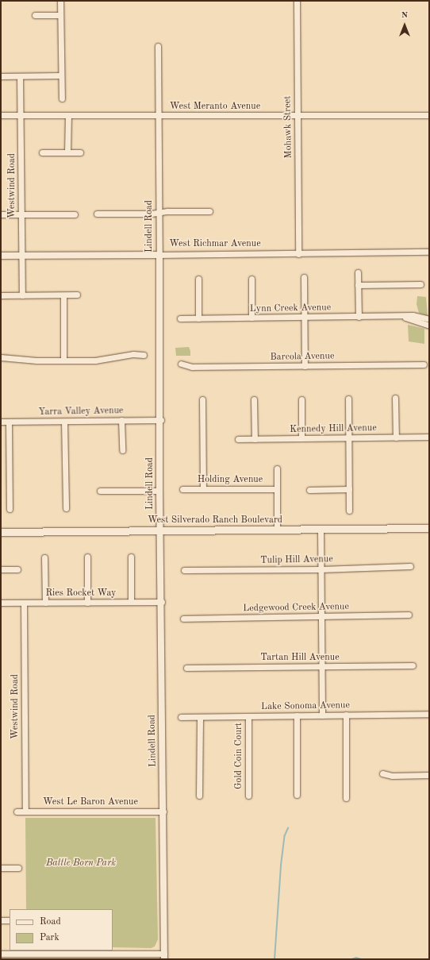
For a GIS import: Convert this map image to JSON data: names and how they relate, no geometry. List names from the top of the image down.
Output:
{
  "streets": {
    "main road": ["West Silverado Ranch Boulevard"],
    "street": [
      "West Meranto Avenue",
      "Mohawk Street",
      "Westwind Road",
      "Lindell Road",
      "West Richmar Avenue",
      "Lynn Creek Avenue",
      "Barcola Avenue",
      "Yarra Valley Avenue",
      "Kennedy Hill Avenue",
      "Holding Avenue",
      "Tulip Hill Avenue",
      "Ries Rocket Way",
      "Ledgewood Creek Avenue",
      "Tartan Hill Avenue",
      "Lake Sonoma Avenue",
      "Gold Coin Court",
      "West Le Baron Avenue"
    ]
  },
  "crossings": [
    ["West Meranto Avenue", "Mohawk Street"],
    ["West Meranto Avenue", "Westwind Road"],
    ["West Meranto Avenue", "Lindell Road"],
    ["Mohawk Street", "West Richmar Avenue"],
    ["Westwind Road", "West Richmar Avenue"],
    ["Westwind Road", "Ries Rocket Way"],
    ["Westwind Road", "West Le Baron Avenue"],
    ["Lindell Road", "West Richmar Avenue"],
    ["Lindell Road", "Yarra Valley Avenue"],
    ["Lindell Road", "West Silverado Ranch Boulevard"],
    ["Lindell Road", "Ries Rocket Way"],
    ["Lindell Road", "West Le Baron Avenue"],
    ["Lake Sonoma Avenue", "Gold Coin Court"]
  ],
  "parks": ["Battle Born Park"],
  "legend": ["Road", "Park"],
  "north": "top"
}
